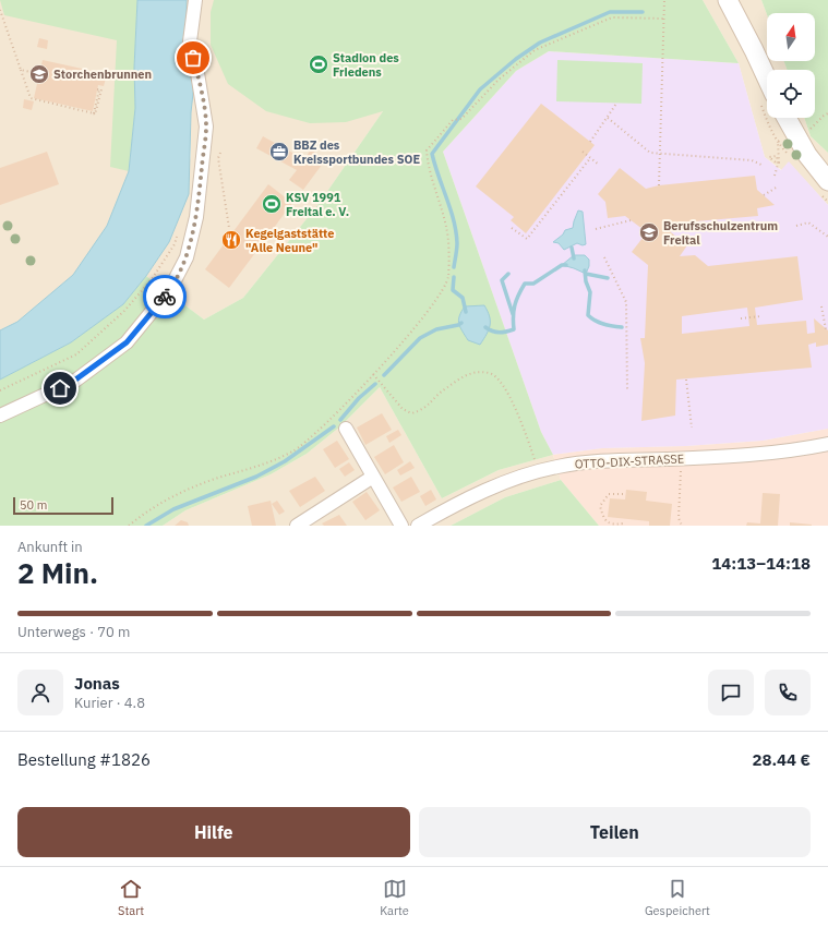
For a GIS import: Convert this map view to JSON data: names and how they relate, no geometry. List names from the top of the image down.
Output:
{
  "streets": {
    "street": ["OTTO-DIX-STRASSE"]
  },
  "places": {
    "sports": ["Stadion des Friedens", "KSV 1991 Freital e. V."],
    "school or university": ["Storchenbrunnen", "Berufsschulzentrum Freital"],
    "office": ["BBZ des Kreissportbundes SOE"],
    "restaurant": ["Kegelgaststätte \"Alle Neune\""]
  },
  "scale_bar": "50 m",
  "north": "top",
  "page": {
    "scale": "50 m",
    "heading": ["2 Min.", "Ankunft in", "14:13–14:18"],
    "panel": [
      "Jonas",
      "Kurier · 4.8",
      "Bestellung #1826",
      "28.44 €"
    ],
    "bar": "Unterwegs · 70 m",
    "buttons": ["Hilfe", "Teilen"],
    "tabs": ["Start", "Karte", "Gespeichert"]
  }
}
